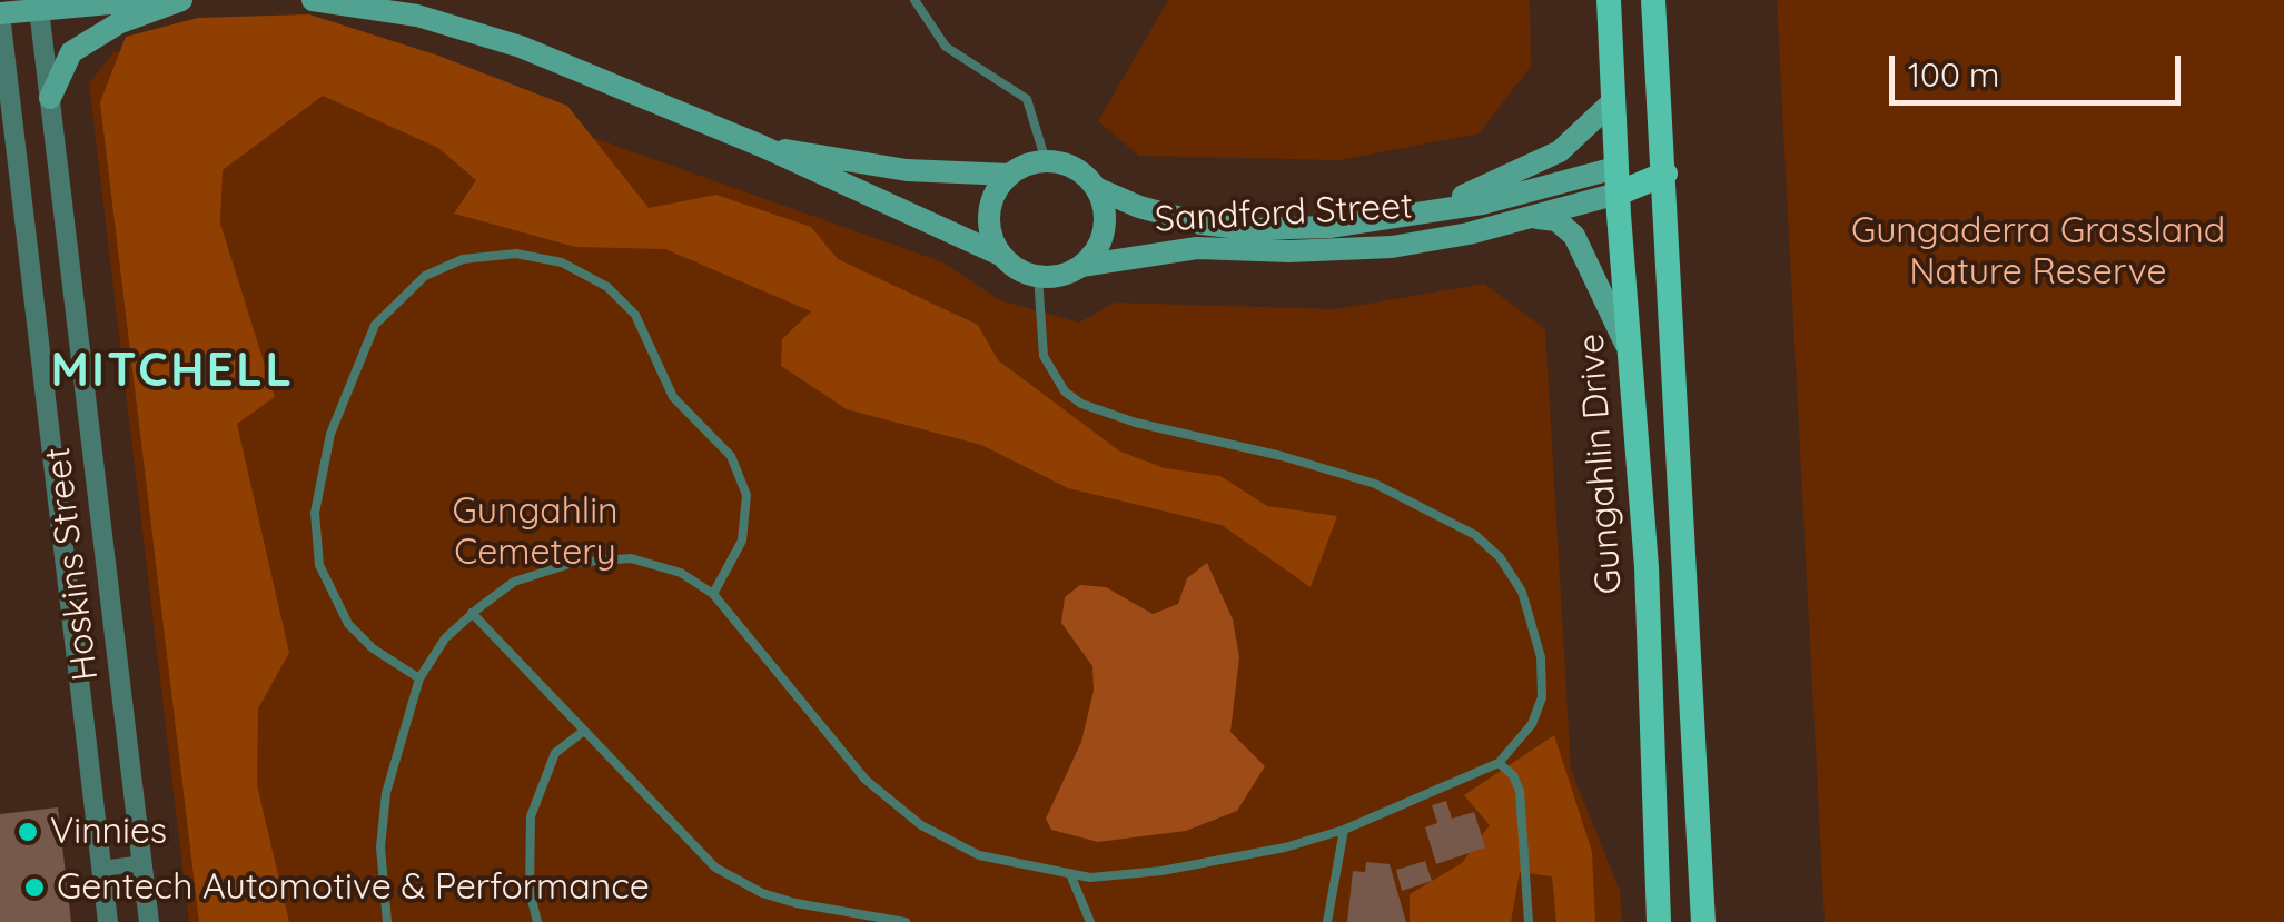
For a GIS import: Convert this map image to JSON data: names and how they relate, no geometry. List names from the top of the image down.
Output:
{
  "streets": {
    "main road": ["Sandford Street", "Gungahlin Drive"],
    "street": ["Hoskins Street"]
  },
  "crossings": [
    ["Sandford Street", "Gungahlin Drive"]
  ],
  "districts": ["MITCHELL"],
  "parks": ["Gungaderra Grassland Nature Reserve", "Gungahlin Cemetery"],
  "places": ["Vinnies", "Gentech Automotive & Performance"],
  "scale_bar": "100 m"
}
